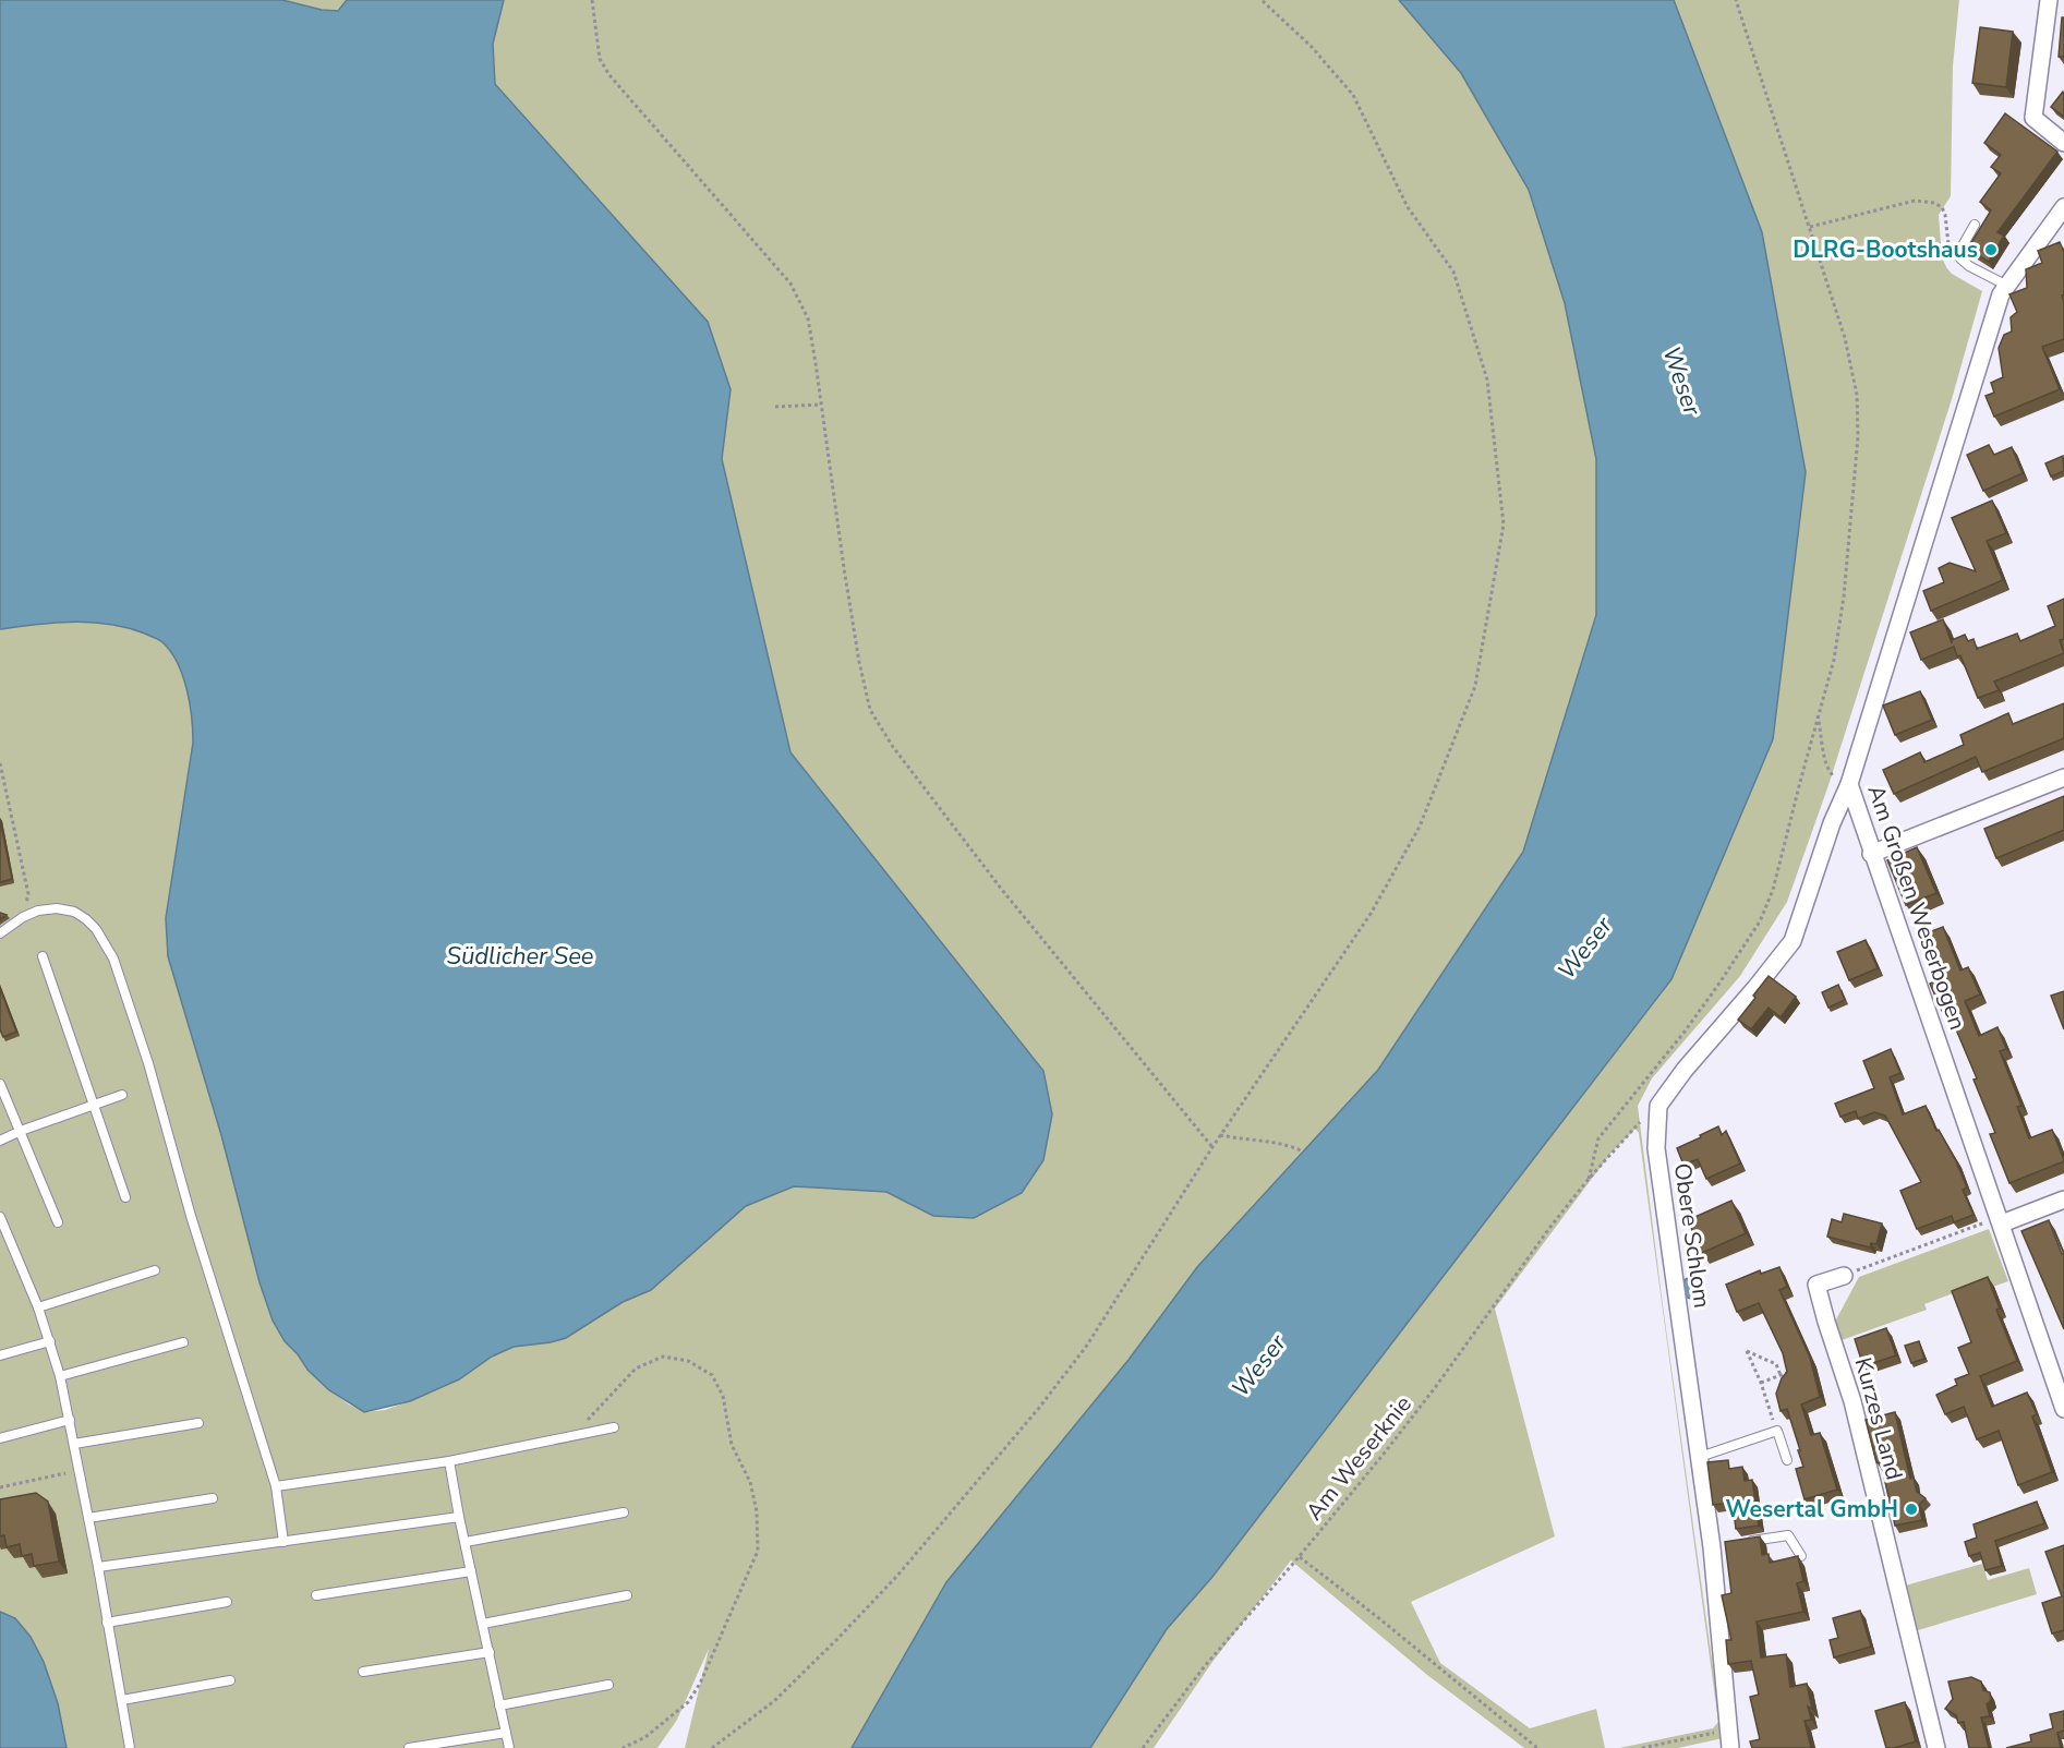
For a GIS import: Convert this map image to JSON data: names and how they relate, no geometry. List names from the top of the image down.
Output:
{
  "streets": {
    "street": ["Am Großen Weserbogen", "Obere Schlom", "Kurzes Land"],
    "path": ["Am Weserknie"]
  },
  "crossings": [
    ["Obere Schlom", "Am Weserknie"]
  ],
  "water": ["Weser", "Südlicher See"],
  "places": ["DLRG-Bootshaus", "Wesertal GmbH"]
}
